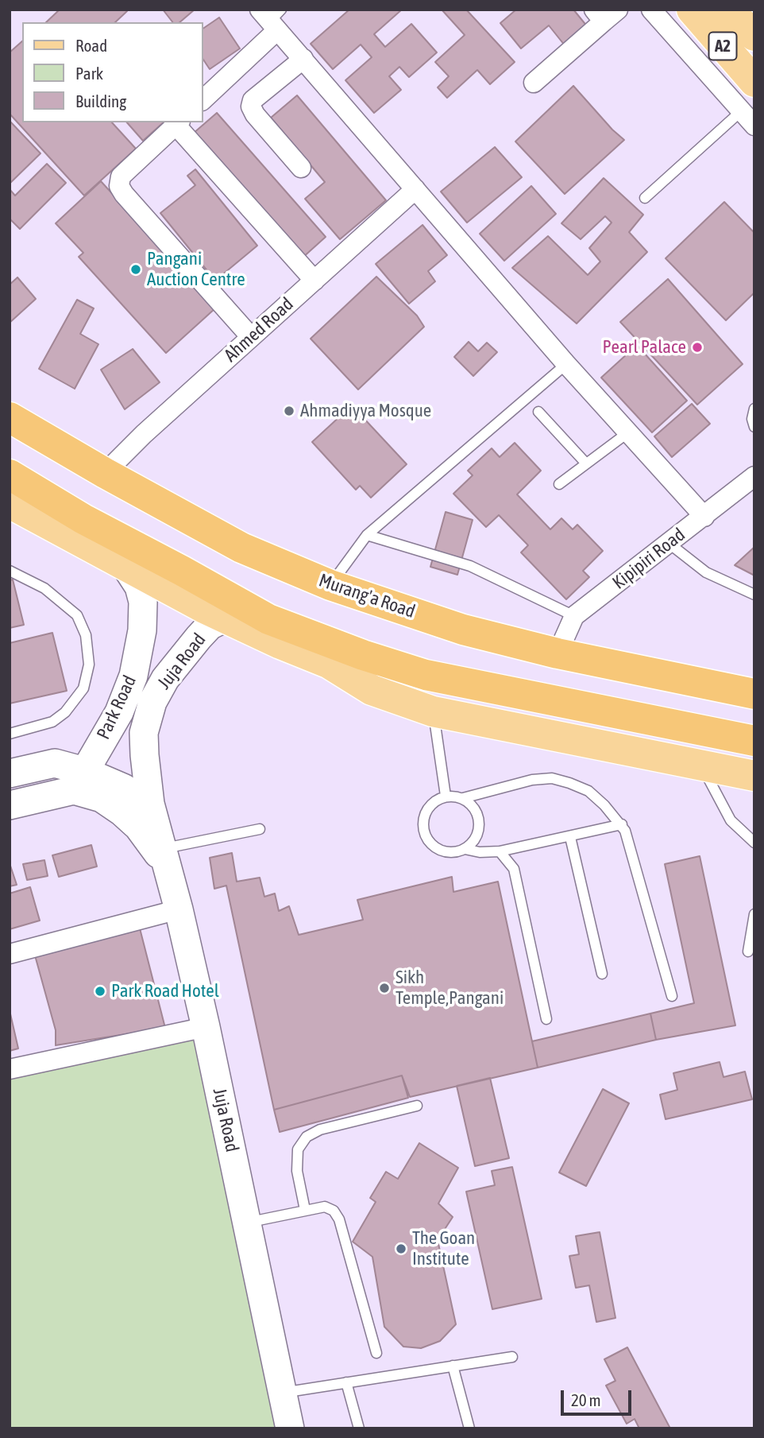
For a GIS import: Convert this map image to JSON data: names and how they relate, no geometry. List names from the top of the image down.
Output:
{
  "streets": {
    "highway": ["Murang'a Road"],
    "main road": ["A2", "Juja Road", "Park Road"],
    "street": ["Ahmed Road", "Kipipiri Road"]
  },
  "crossings": [
    ["Ahmed Road", "Murang'a Road"],
    ["Kipipiri Road", "Murang'a Road"],
    ["Juja Road", "Park Road"]
  ],
  "places": [
    "Pangani Auction Centre",
    "Pearl Palace",
    "Ahmadiyya Mosque",
    "Sikh Temple,Pangani",
    "Park Road Hotel",
    "The Goan Institute"
  ],
  "legend": ["Road", "Park", "Building"],
  "scale_bar": "20 m"
}
